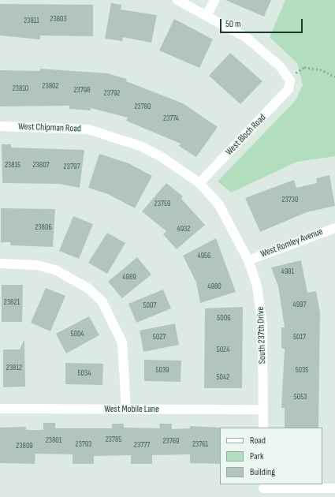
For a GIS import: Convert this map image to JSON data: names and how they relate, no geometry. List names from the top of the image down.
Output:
{
  "streets": {
    "street": [
      "West Chipman Road",
      "West Bloch Road",
      "West Romley Avenue",
      "South 237th Drive",
      "West Mobile Lane"
    ]
  },
  "crossings": [
    ["West Chipman Road", "West Bloch Road"],
    ["West Chipman Road", "South 237th Drive"],
    ["West Bloch Road", "South 237th Drive"],
    ["West Romley Avenue", "South 237th Drive"],
    ["South 237th Drive", "West Mobile Lane"]
  ],
  "house_numbers": [
    "23803",
    "23811",
    "23802",
    "23810",
    "23798",
    "23792",
    "23780",
    "23774",
    "23815",
    "23807",
    "23797",
    "23730",
    "23759",
    "23806",
    "4932",
    "4956",
    "4981",
    "4989",
    "4980",
    "23821",
    "4997",
    "5007",
    "5006",
    "5004",
    "5027",
    "5017",
    "5024",
    "23812",
    "5039",
    "5035",
    "5034",
    "5042",
    "5053",
    "23785",
    "23801",
    "23769",
    "23793",
    "23761",
    "23777",
    "23809"
  ],
  "legend": ["Road", "Park", "Building"],
  "scale_bar": "50 m"
}
